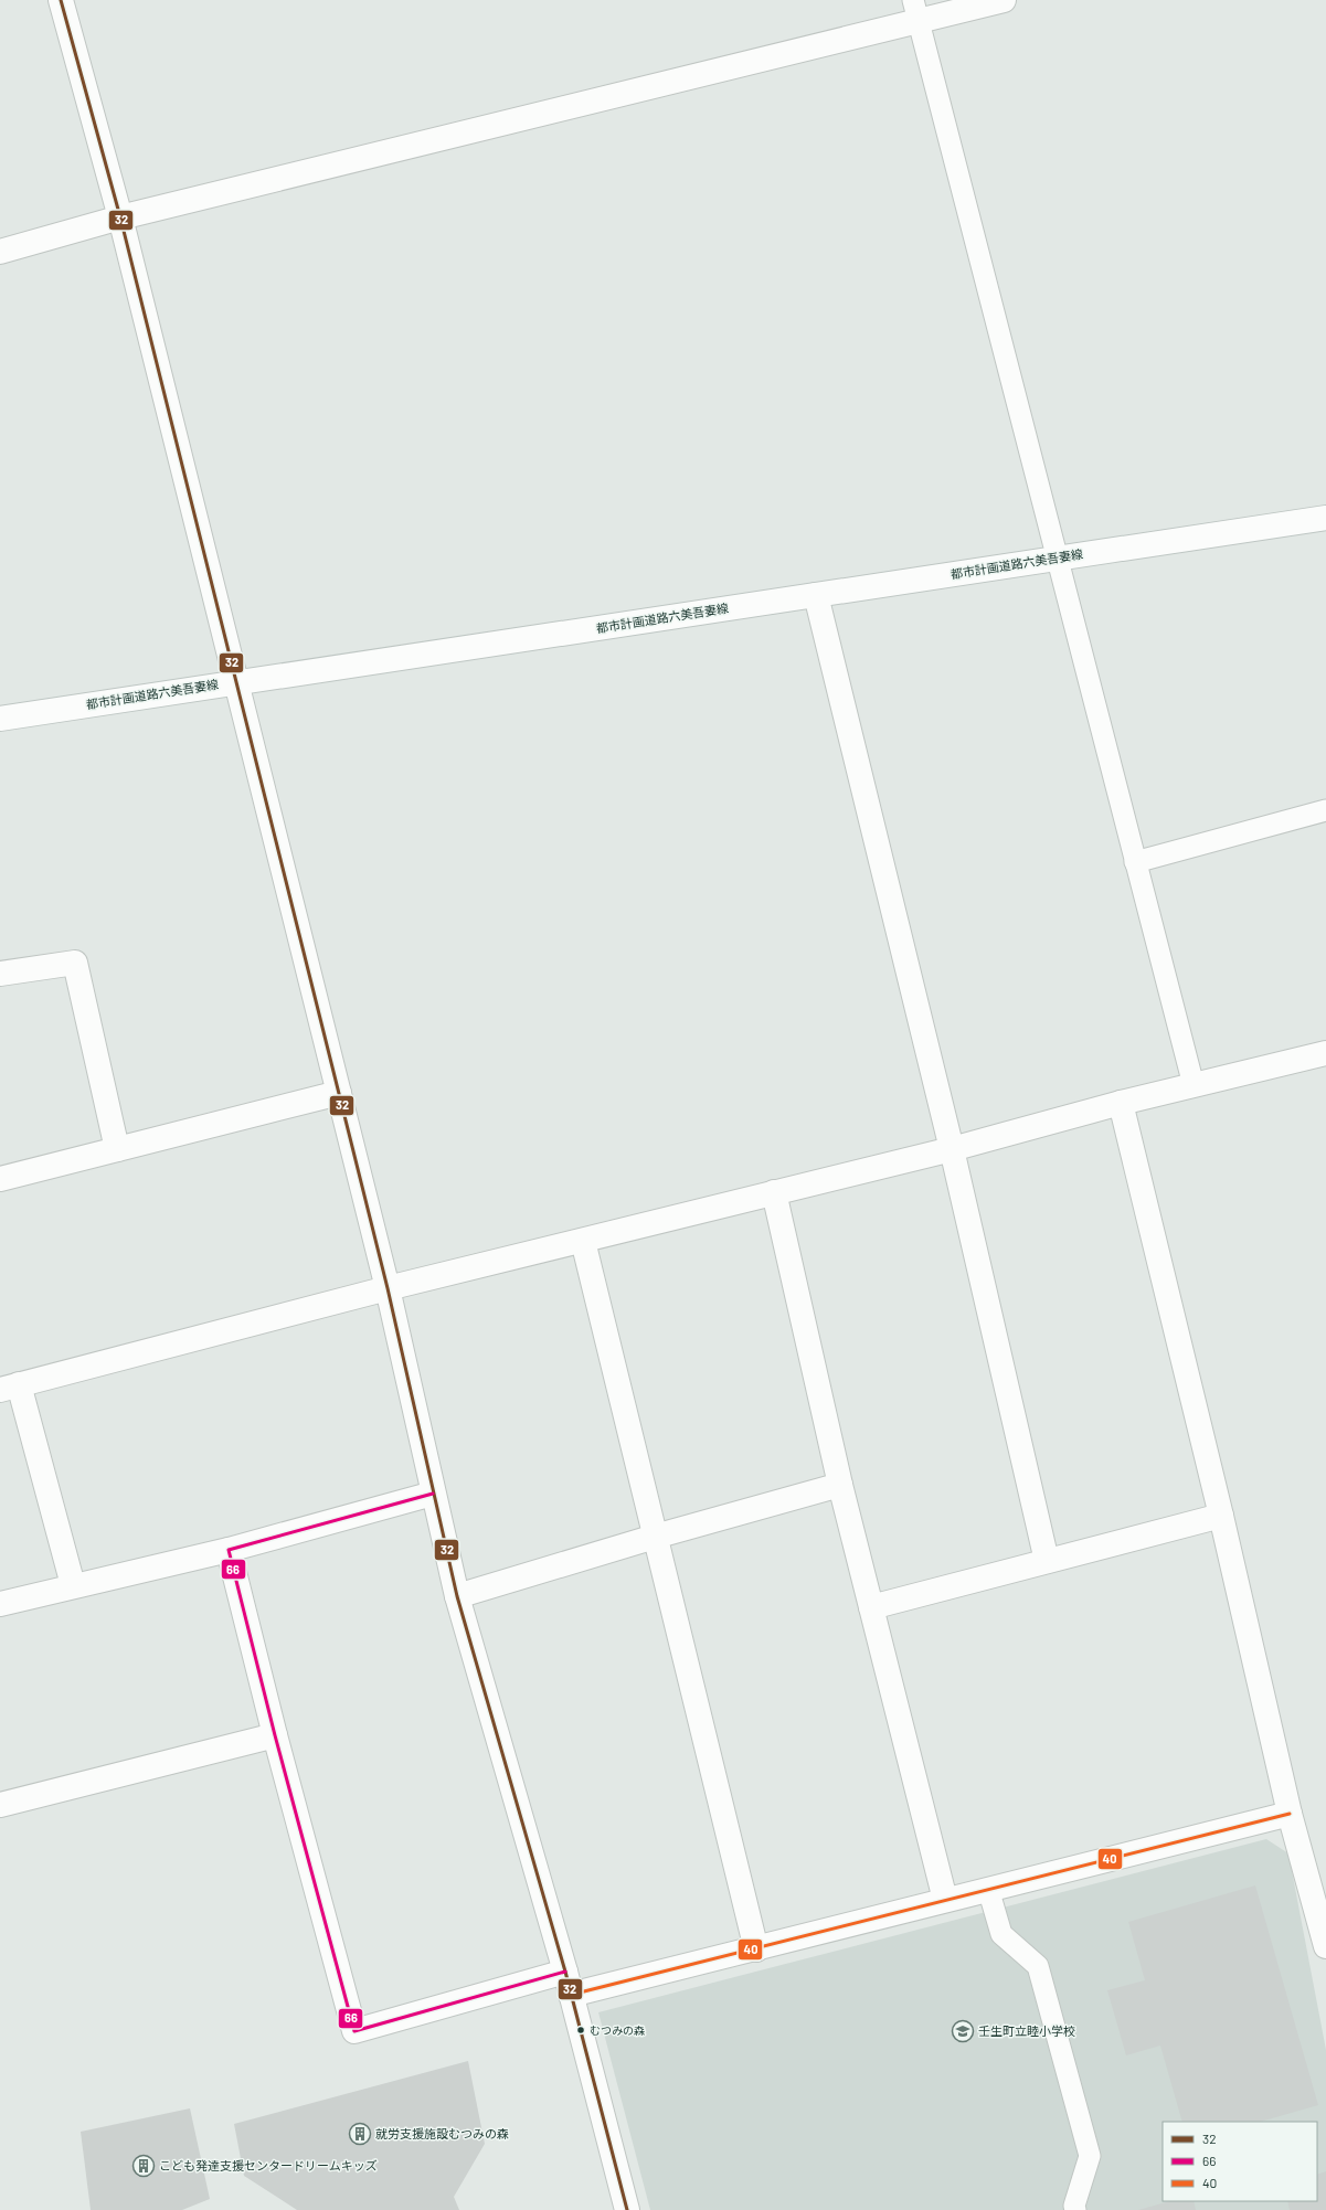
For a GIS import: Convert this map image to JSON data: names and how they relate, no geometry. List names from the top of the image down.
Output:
{
  "streets": {
    "street": ["都市計画道路六美吾妻線"]
  },
  "places": {
    "other": ["むつみの森"],
    "school or university": ["壬生町立睦小学校"],
    "building": ["就労支援施設むつみの森", "こども発達支援センタードリームキッズ"]
  },
  "lines": ["transit line 32", "transit line 66", "transit line 40"],
  "legend": ["32", "66", "40"]
}
